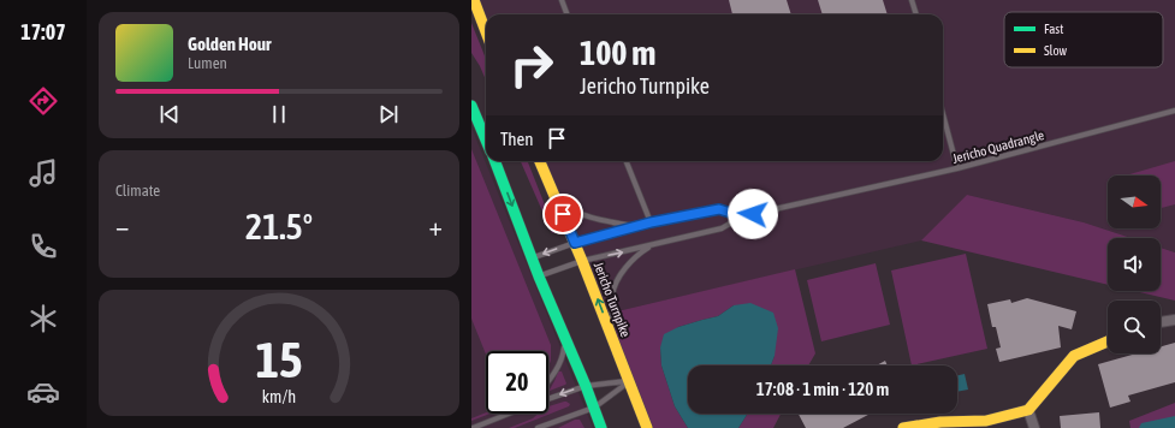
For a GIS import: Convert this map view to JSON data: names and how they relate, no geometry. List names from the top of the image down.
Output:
{
  "streets": {
    "main road": ["Jericho Turnpike"],
    "lane": ["Jericho Quadrangle"]
  },
  "crossings": [
    ["Jericho Quadrangle", "Jericho Turnpike"]
  ],
  "legend": ["Fast", "Slow"],
  "north": "right",
  "page": {
    "tabs": "17:07",
    "turn": ["100 m", "Jericho Turnpike"],
    "song": ["Golden Hour", "Lumen"],
    "then": "Then",
    "tile": "Climate",
    "heat": ["−", "21.5°", "+"],
    "limit": "20",
    "trip": "17:08 · 1 min · 120 m",
    "gauge": ["15", "km/h"]
  }
}
